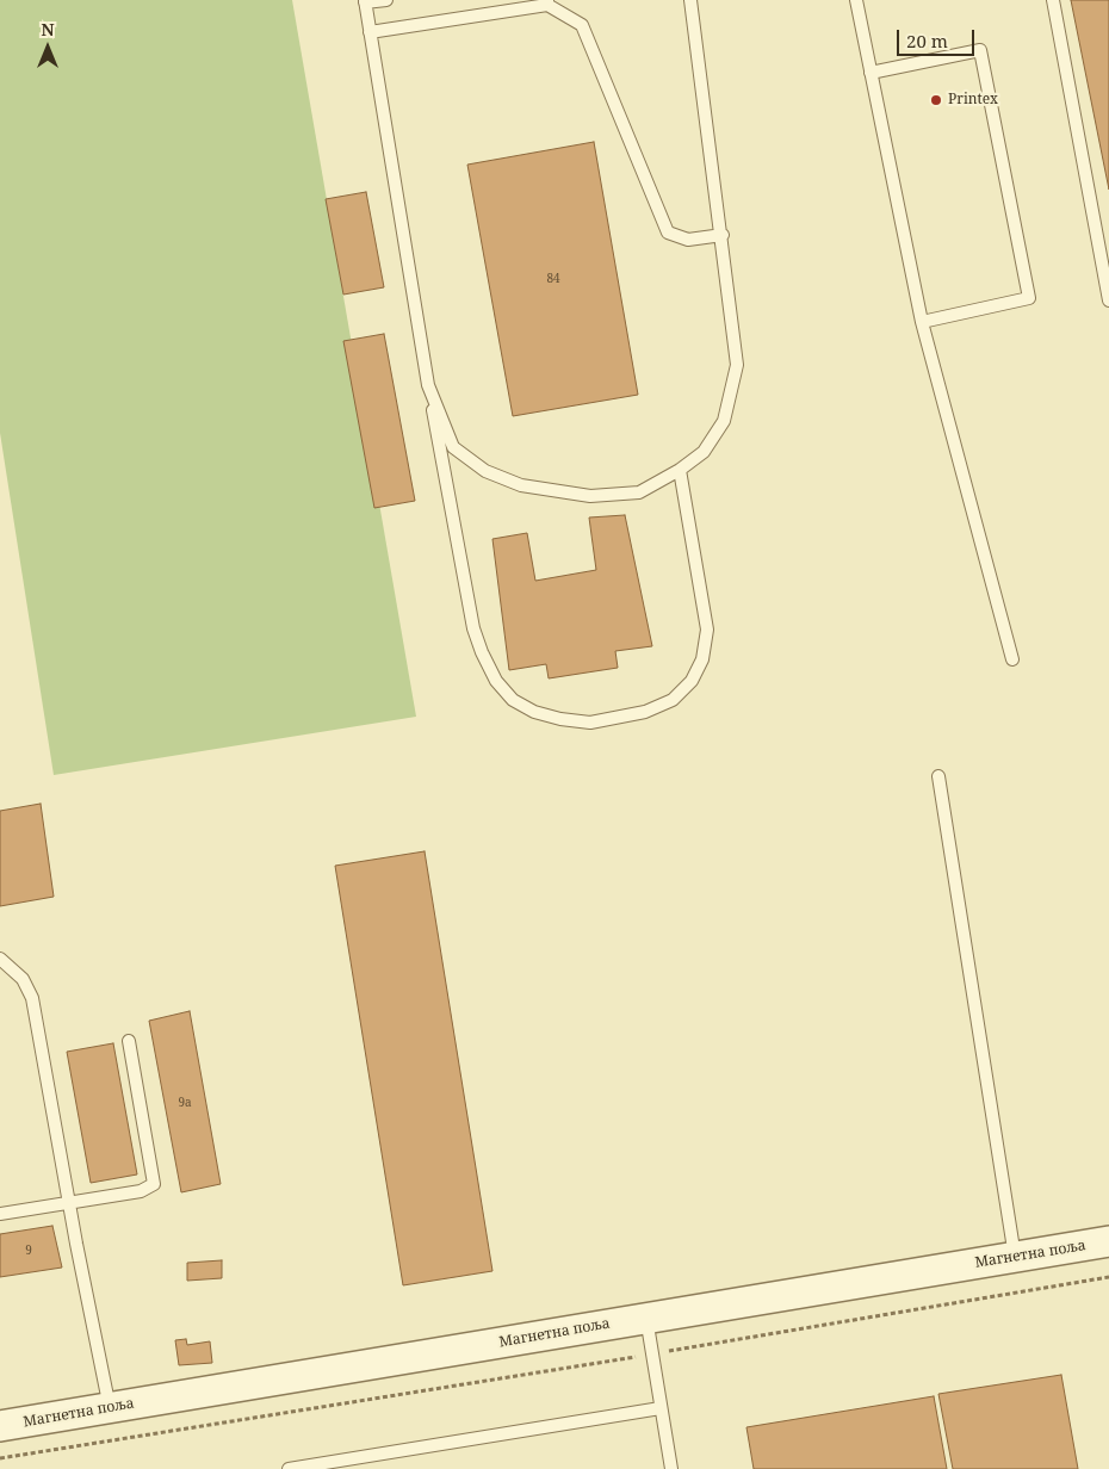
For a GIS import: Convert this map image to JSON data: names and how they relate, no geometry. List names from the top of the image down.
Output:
{
  "streets": {
    "street": ["Магнетна поља"]
  },
  "places": ["Printex"],
  "house_numbers": ["84", "9a", "9"],
  "scale_bar": "20 m",
  "north": "top"
}
